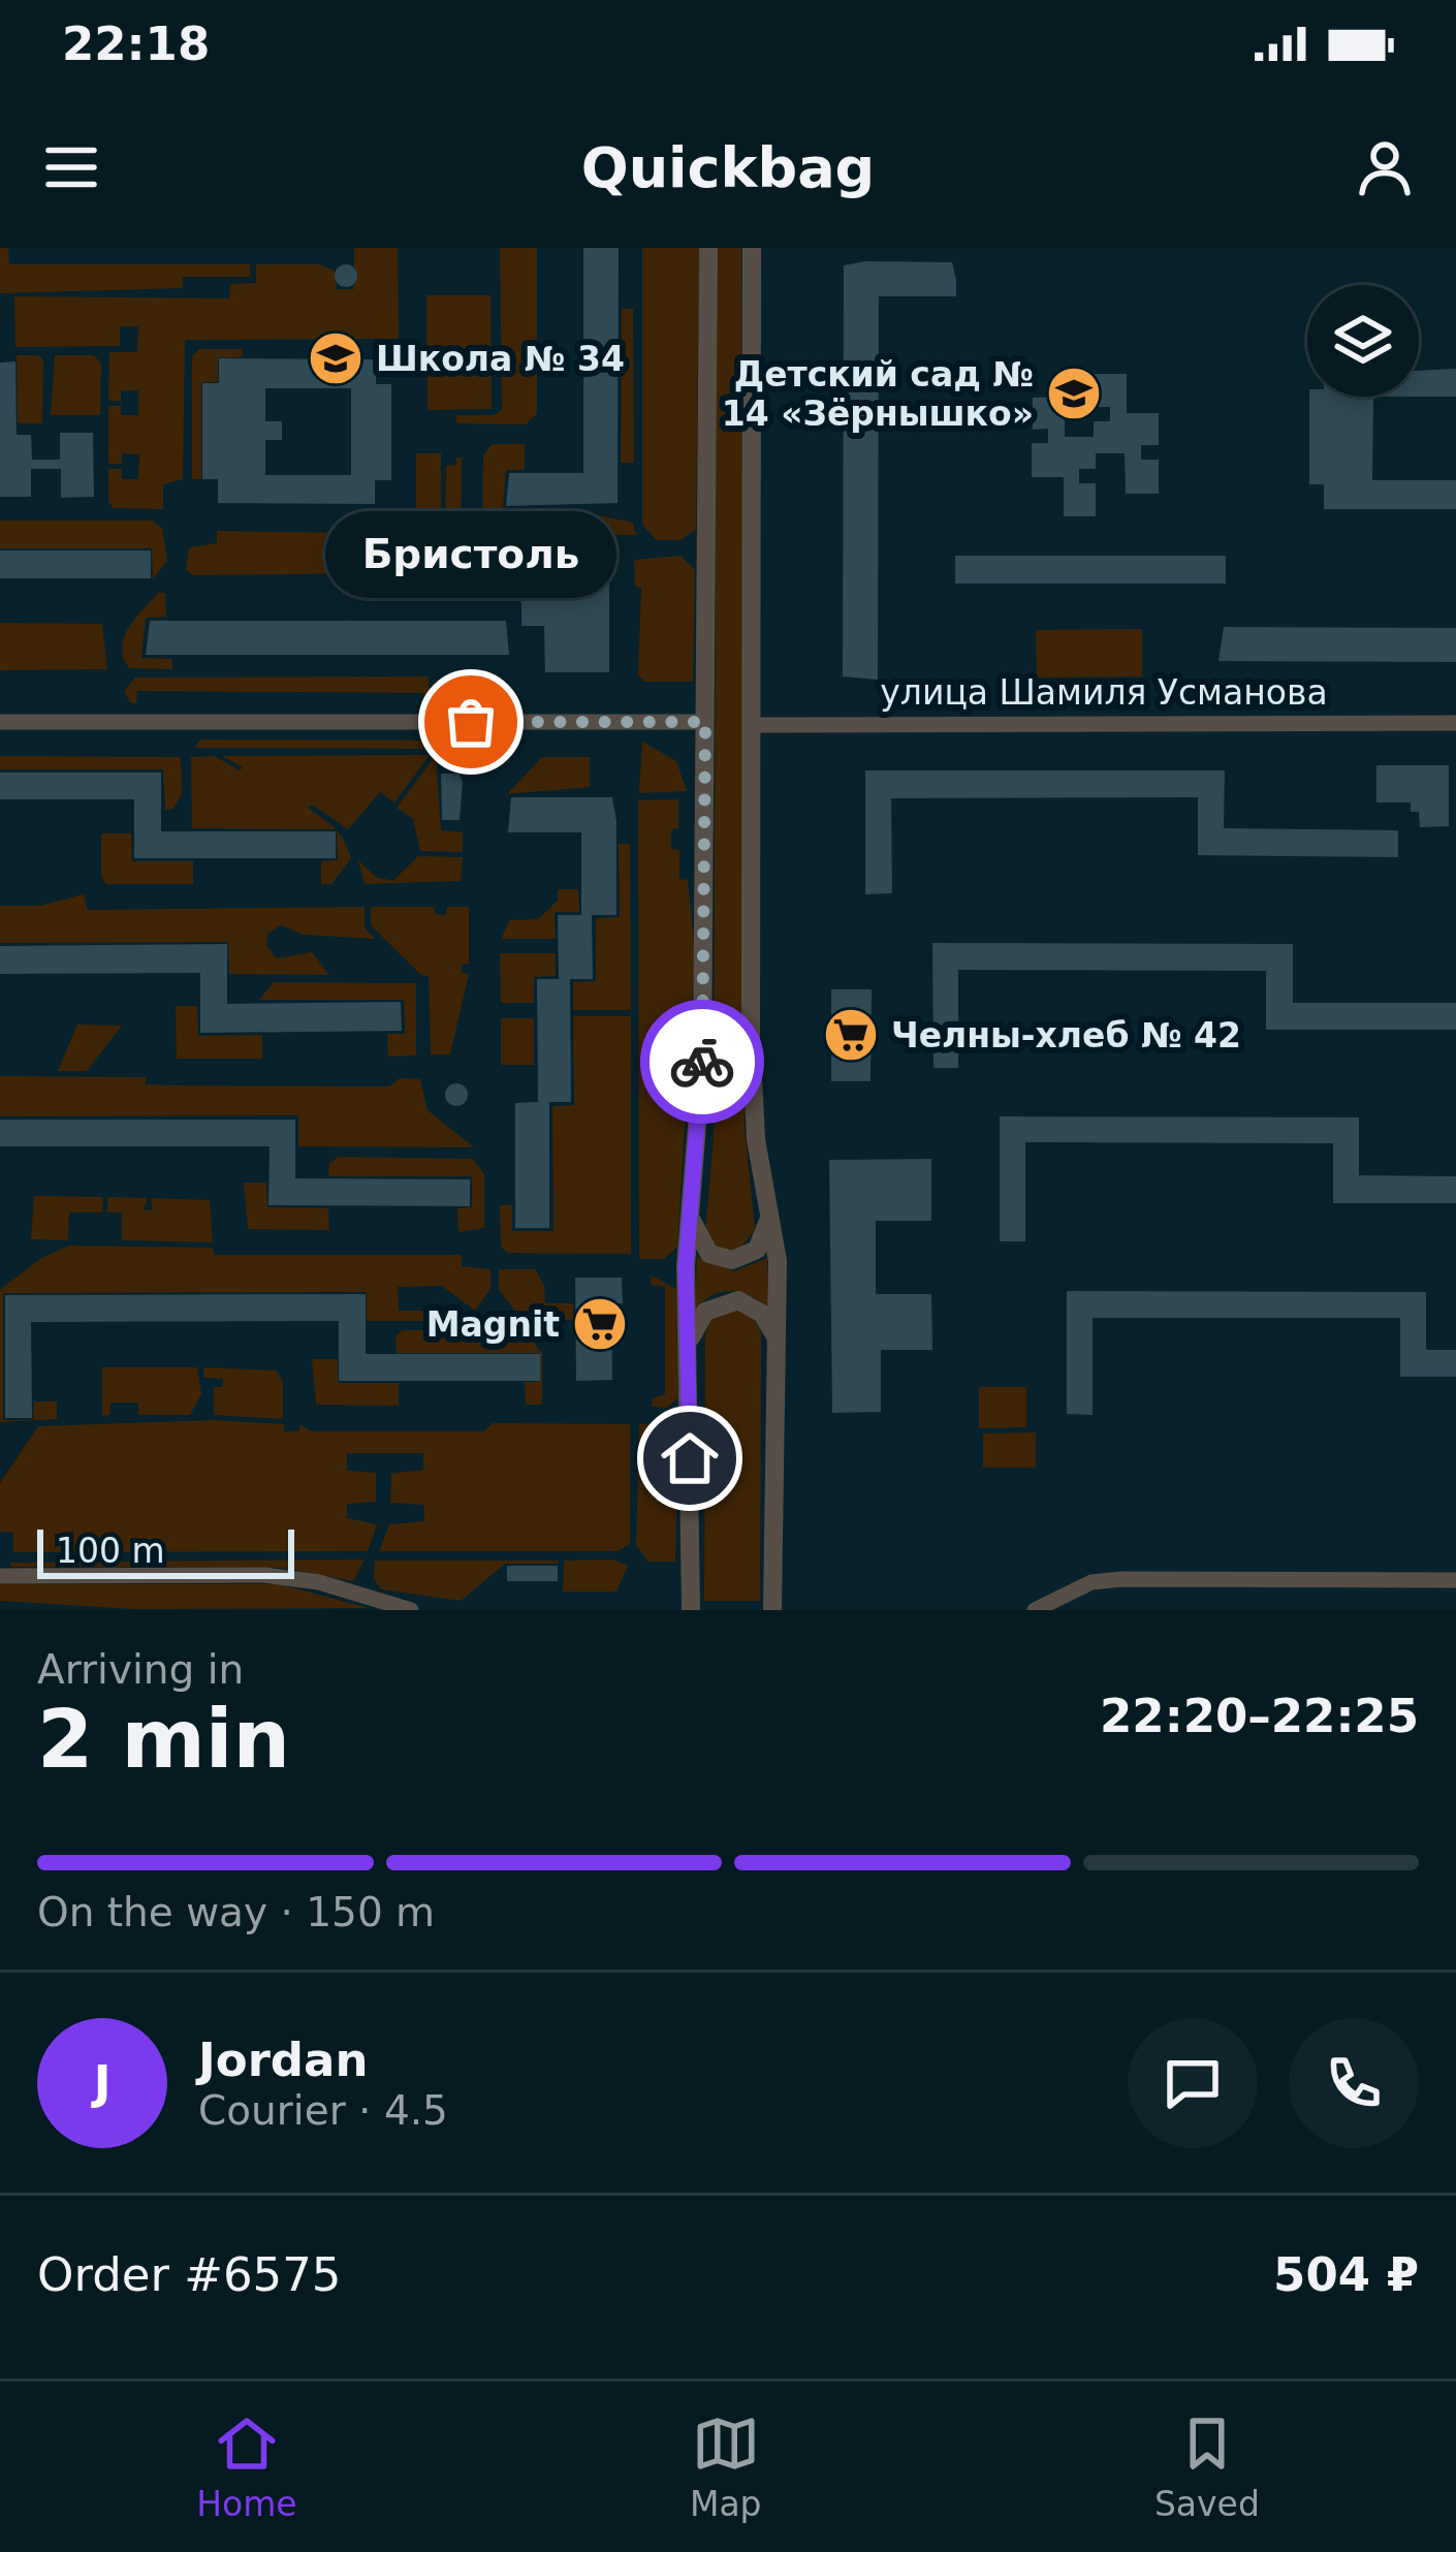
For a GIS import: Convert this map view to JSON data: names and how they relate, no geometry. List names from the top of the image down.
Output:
{
  "streets": {
    "street": ["улица Шамиля Усманова"]
  },
  "places": {
    "school or university": ["Школа № 34", "Детский сад № 14 «Зёрнышко»"],
    "other": ["Бристоль"],
    "supermarket": ["Челны-хлеб № 42", "Magnit"]
  },
  "scale_bar": "100 m",
  "page": {
    "status": "22:18",
    "header": "Quickbag",
    "bubble": "Бристоль",
    "scale": "100 m",
    "heading": ["2 min", "Arriving in", "22:20–22:25"],
    "panel": [
      "Jordan",
      "Courier · 4.5",
      "Order #6575",
      "504 ₽"
    ],
    "bar": "On the way · 150 m",
    "round": "J",
    "tabs": ["Home", "Map", "Saved"]
  }
}
